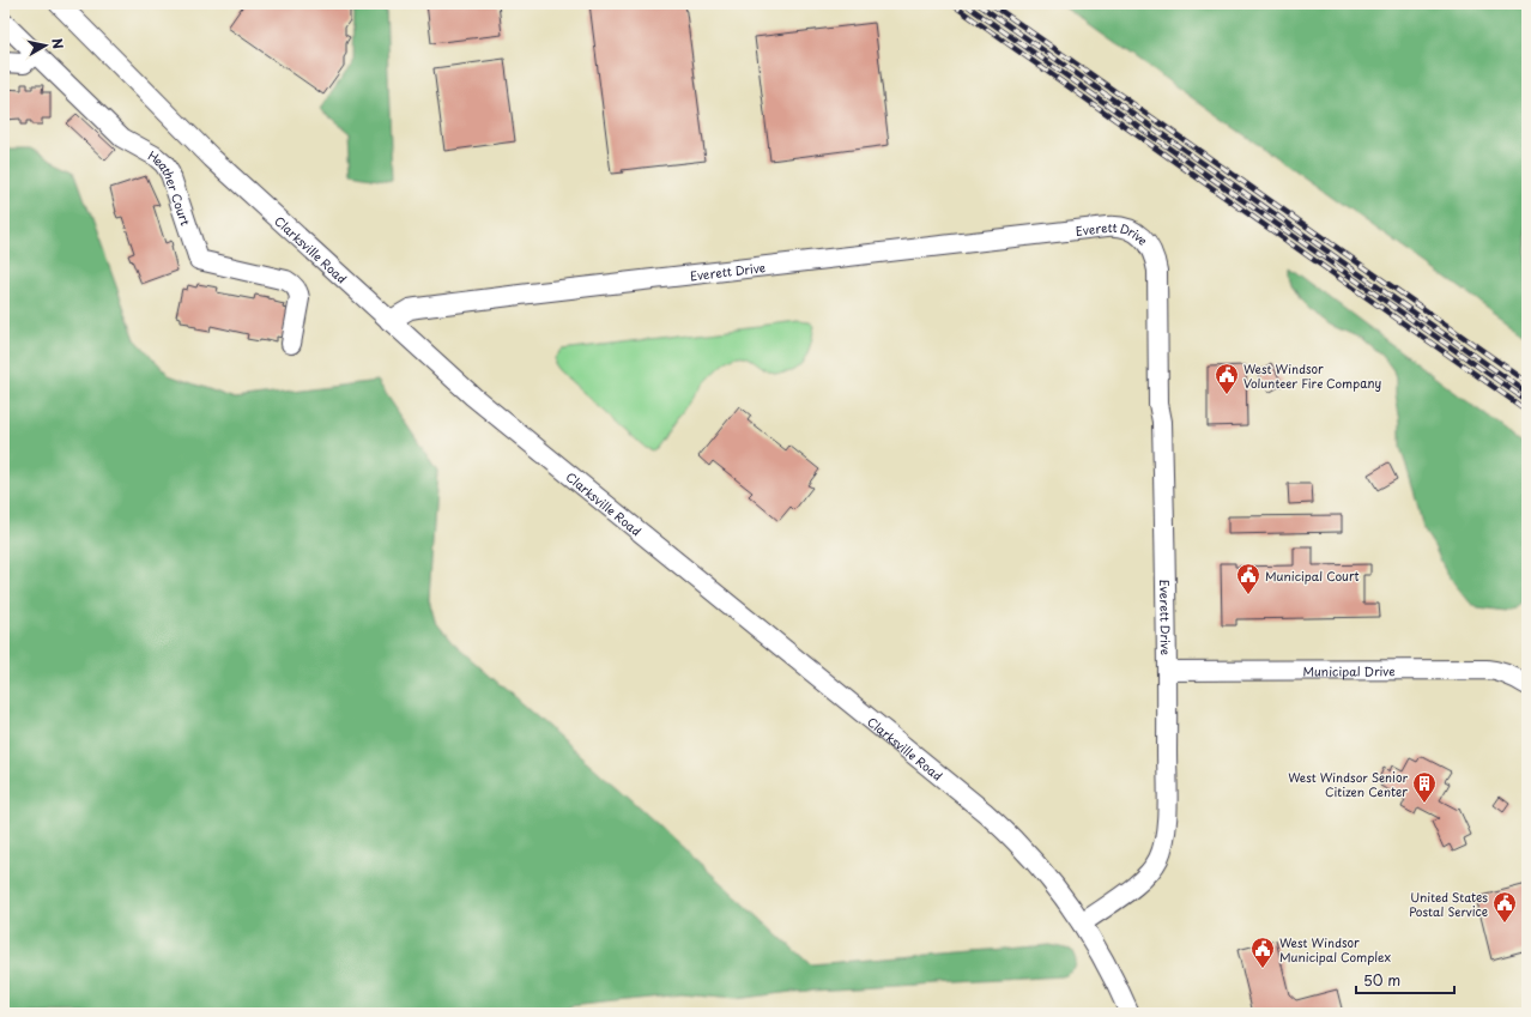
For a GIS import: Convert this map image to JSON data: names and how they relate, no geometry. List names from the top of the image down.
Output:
{
  "streets": {
    "street": [
      "Heather Court",
      "Everett Drive",
      "Clarksville Road",
      "Municipal Drive"
    ]
  },
  "crossings": [
    ["Everett Drive", "Clarksville Road"],
    ["Everett Drive", "Municipal Drive"]
  ],
  "places": {
    "public building": [
      "West Windsor Volunteer Fire Company",
      "Municipal Court",
      "United States Postal Service",
      "West Windsor Municipal Complex"
    ],
    "building": ["West Windsor Senior Citizen Center"]
  },
  "scale_bar": "50 m",
  "north": "right"
}
